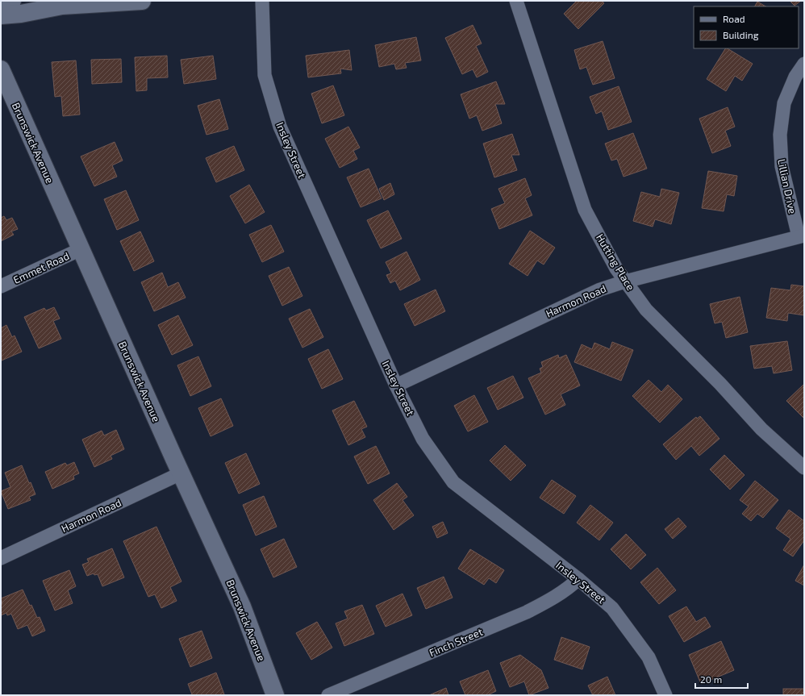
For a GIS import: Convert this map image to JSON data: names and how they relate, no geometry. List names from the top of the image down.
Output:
{
  "streets": {
    "street": [
      "Brunswick Avenue",
      "Insley Street",
      "Lillian Drive",
      "Hutting Place",
      "Emmet Road",
      "Harmon Road",
      "Finch Street"
    ]
  },
  "crossings": [
    ["Brunswick Avenue", "Emmet Road"],
    ["Brunswick Avenue", "Harmon Road"],
    ["Insley Street", "Harmon Road"],
    ["Insley Street", "Finch Street"],
    ["Lillian Drive", "Harmon Road"],
    ["Hutting Place", "Harmon Road"]
  ],
  "legend": ["Road", "Building"],
  "scale_bar": "20 m"
}
